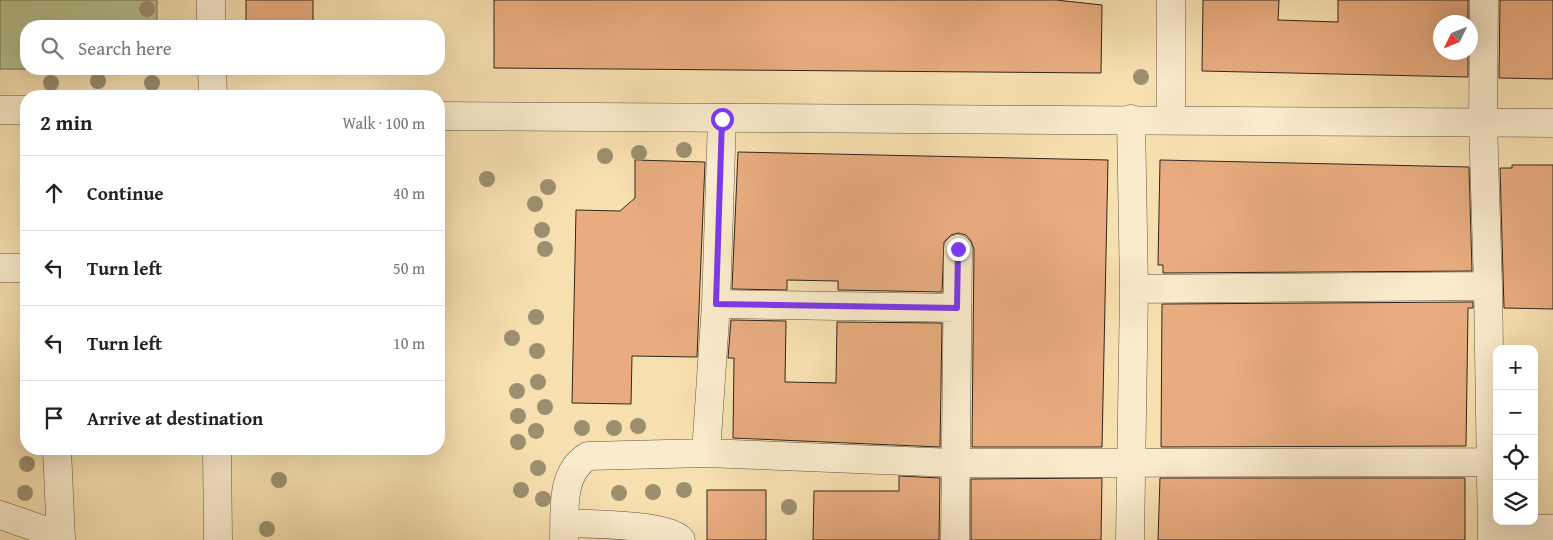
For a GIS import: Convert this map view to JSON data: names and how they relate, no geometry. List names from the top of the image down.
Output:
{
  "north": "bottom left",
  "page": {
    "search": "Search here",
    "heading": ["2 min", "Walk · 100 m"],
    "list": [
      ["Continue", "40 m"],
      ["Turn left", "50 m"],
      ["Turn left", "10 m"],
      "Arrive at destination"
    ],
    "map_buttons": ["+", "−"]
  }
}
